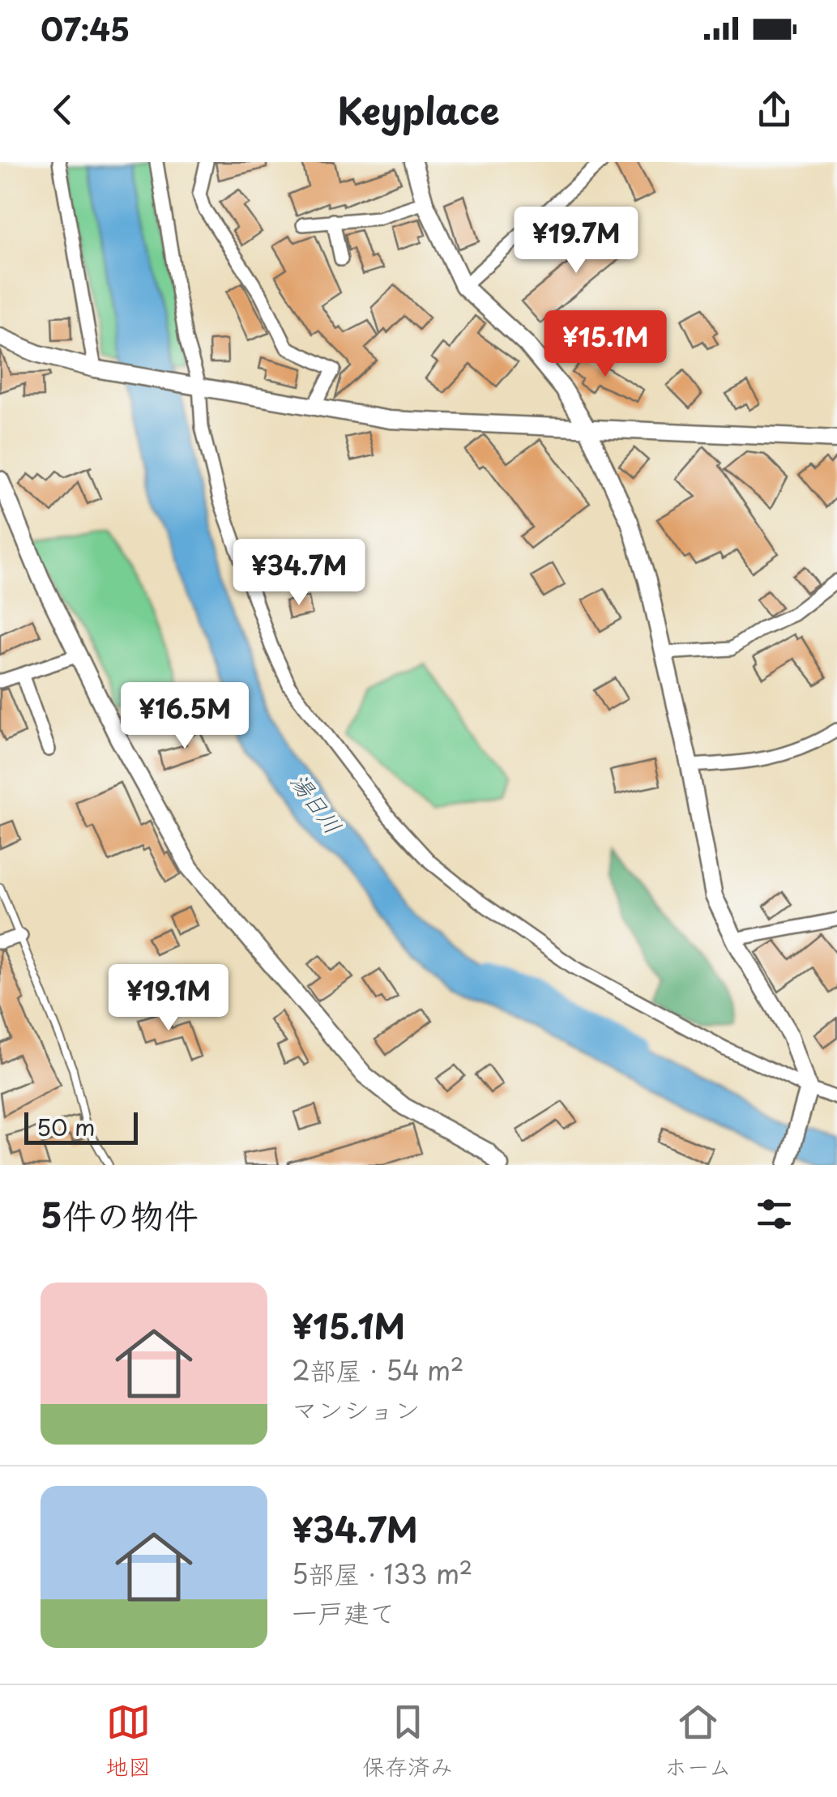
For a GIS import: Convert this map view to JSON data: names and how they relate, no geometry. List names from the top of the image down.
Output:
{
  "water": ["湯日川"],
  "scale_bar": "50 m",
  "page": {
    "status": "07:45",
    "header": "Keyplace",
    "price": [
      "¥19.7M",
      "¥15.1M",
      "¥34.7M",
      "¥16.5M",
      "¥19.1M"
    ],
    "scale": "50 m",
    "heading": "5件の物件",
    "list": [
      {
        "name": "¥15.1M",
        "note": "2部屋 · 54 m² · マンション"
      },
      {
        "name": "¥34.7M",
        "note": "5部屋 · 133 m² · 一戸建て"
      }
    ],
    "tabs": ["地図", "保存済み", "ホーム"]
  }
}
